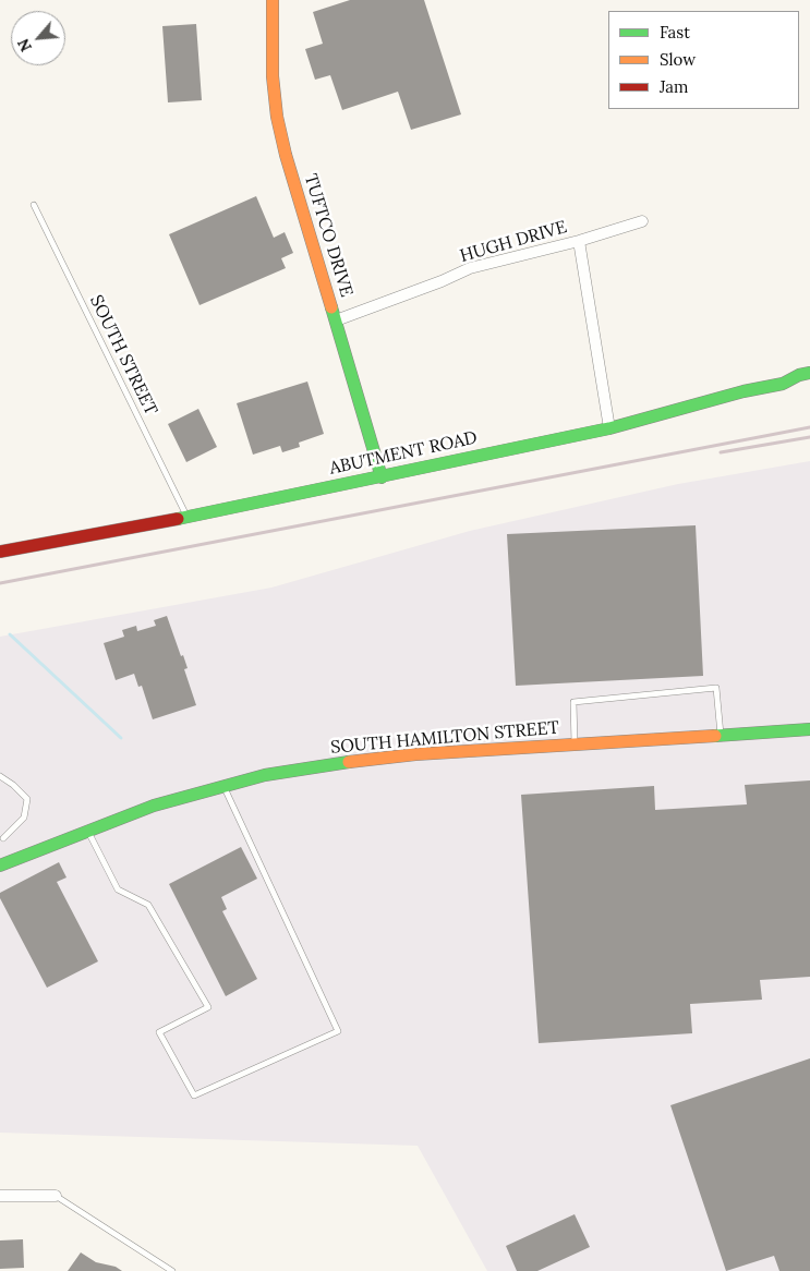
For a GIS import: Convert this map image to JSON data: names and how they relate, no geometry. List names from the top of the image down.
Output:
{
  "streets": {
    "street": [
      "TUFTCO DRIVE",
      "HUGH DRIVE",
      "ABUTMENT ROAD",
      "SOUTH HAMILTON STREET"
    ],
    "lane": ["SOUTH STREET"]
  },
  "crossings": [
    ["TUFTCO DRIVE", "HUGH DRIVE"],
    ["TUFTCO DRIVE", "ABUTMENT ROAD"],
    ["SOUTH STREET", "ABUTMENT ROAD"]
  ],
  "legend": ["Fast", "Slow", "Jam"],
  "north": "bottom left"
}
